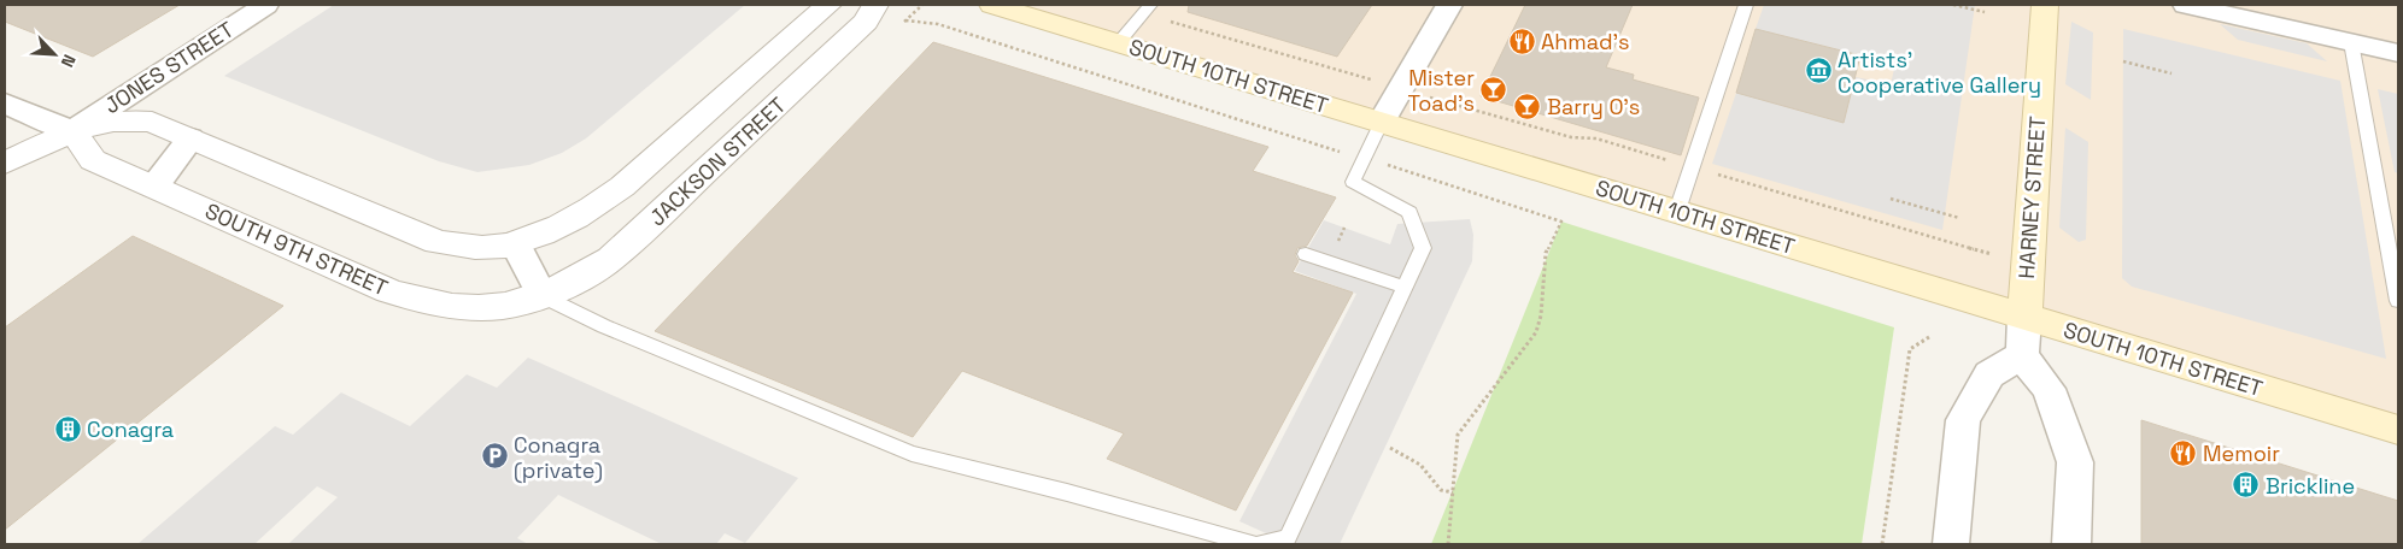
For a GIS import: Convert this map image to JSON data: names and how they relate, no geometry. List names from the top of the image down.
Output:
{
  "streets": {
    "main road": ["SOUTH 10TH STREET", "HARNEY STREET"],
    "street": ["JONES STREET", "JACKSON STREET", "SOUTH 9TH STREET"]
  },
  "crossings": [
    ["JONES STREET", "SOUTH 9TH STREET"],
    ["SOUTH 10TH STREET", "HARNEY STREET"],
    ["JACKSON STREET", "SOUTH 9TH STREET"]
  ],
  "places": {
    "restaurant": ["Ahmad's", "Memoir"],
    "museum": ["Artists' Cooperative Gallery"],
    "bar": ["Mister Toad's", "Barry O's"],
    "building": ["Conagra", "Brickline"],
    "parking": ["Conagra (private)"]
  },
  "north": "bottom right"
}
